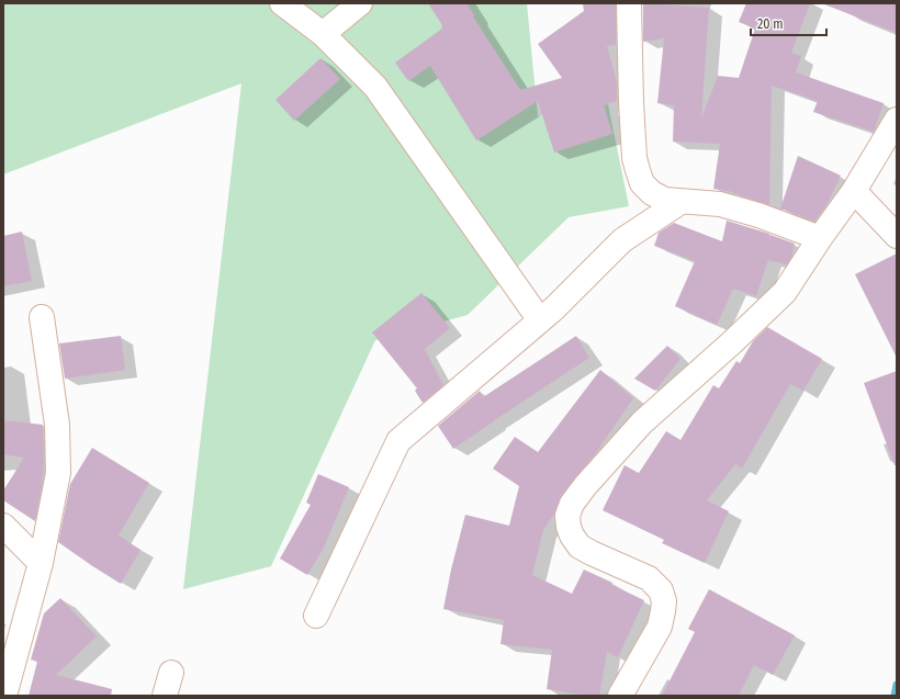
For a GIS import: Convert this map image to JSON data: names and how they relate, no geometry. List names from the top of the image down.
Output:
{
  "scale_bar": "20 m"
}
